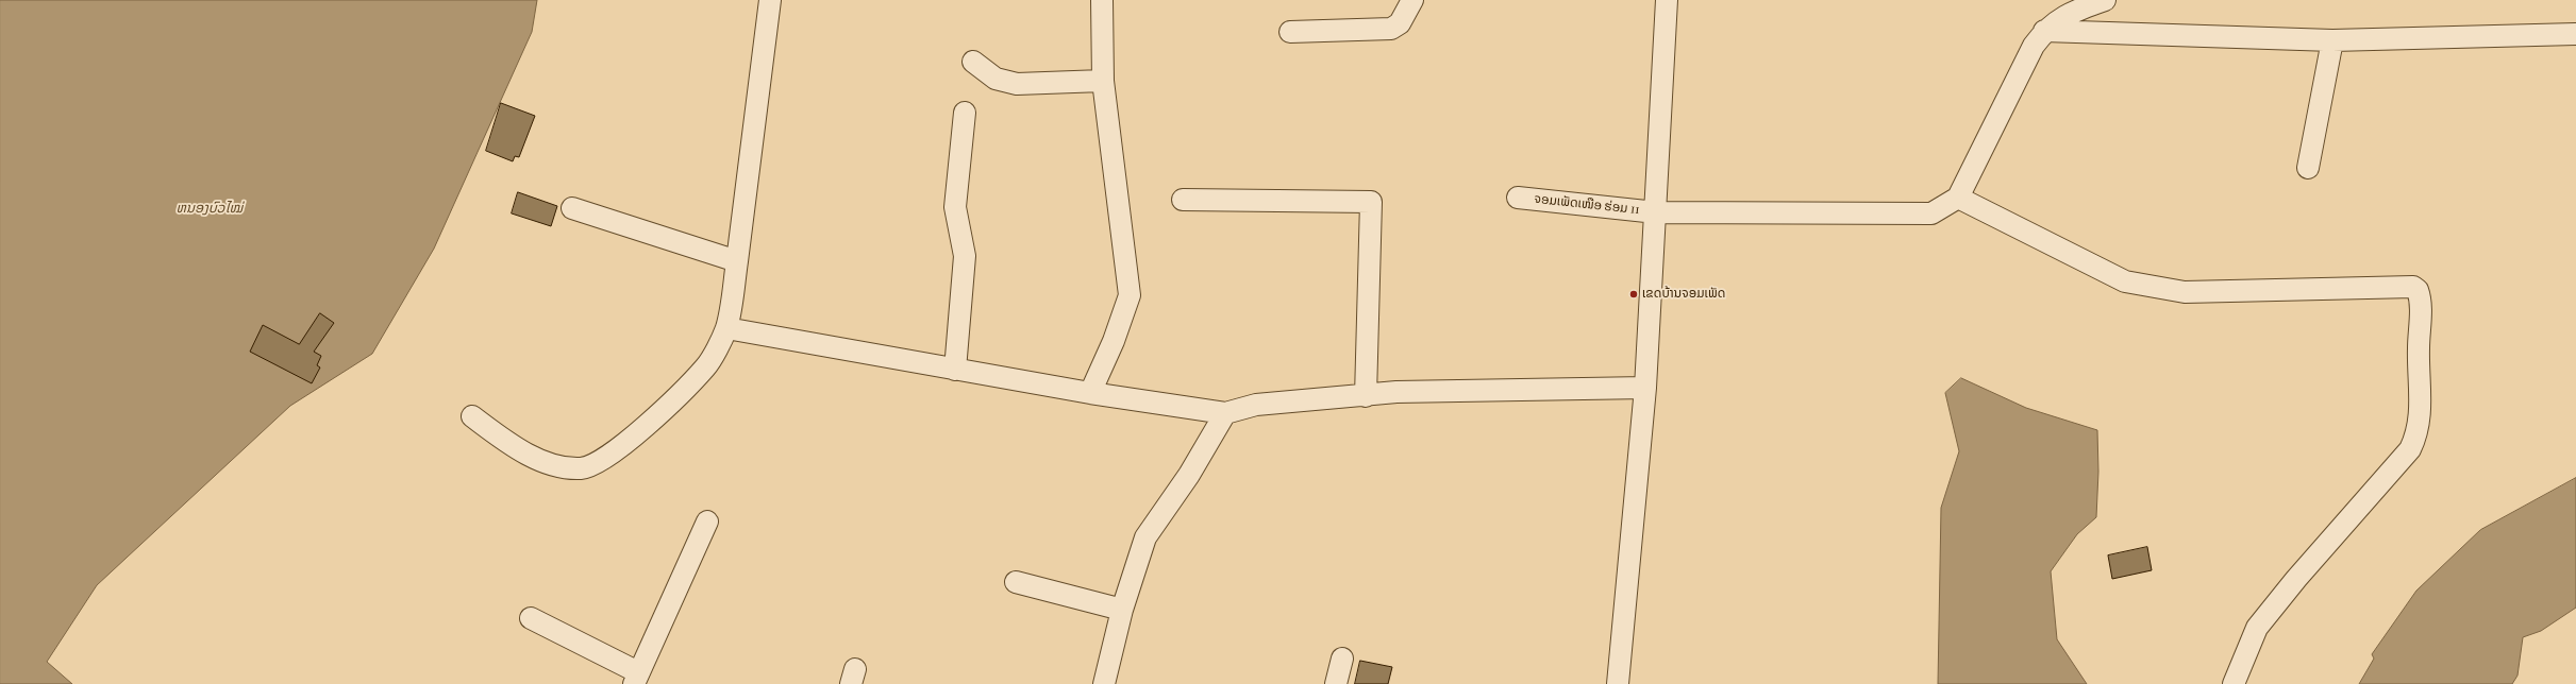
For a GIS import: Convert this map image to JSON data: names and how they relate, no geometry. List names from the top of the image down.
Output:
{
  "streets": {
    "street": ["ຈອມເພັດເໜືອ ຮ່ອມ 11"]
  },
  "water": ["ຫນອງບົວໄໝ່"],
  "places": ["ເຂດບ້ານຈອມເພັດ"]
}
